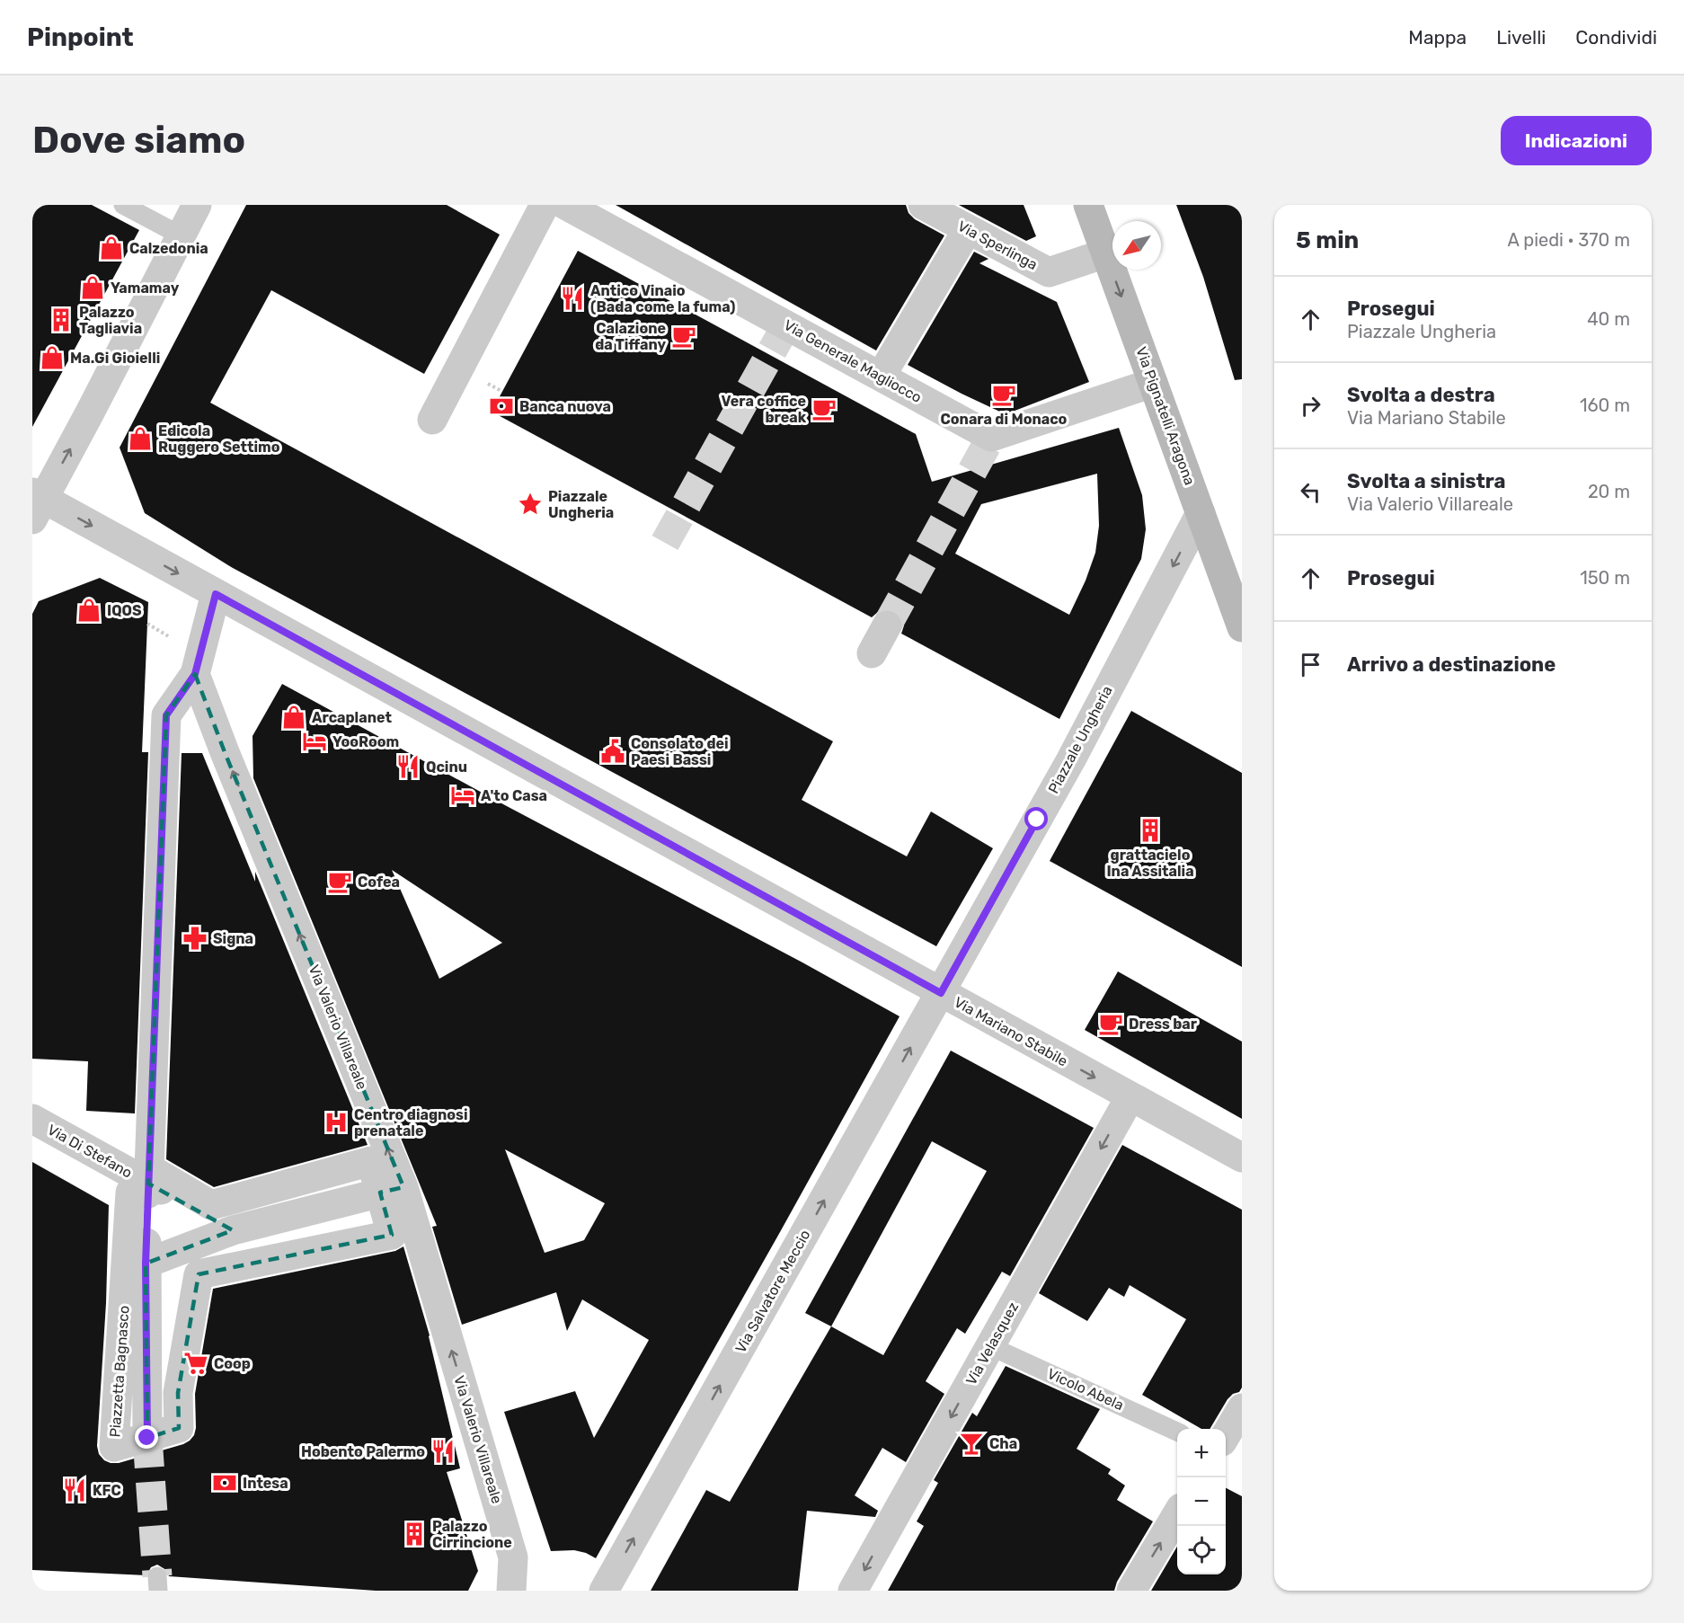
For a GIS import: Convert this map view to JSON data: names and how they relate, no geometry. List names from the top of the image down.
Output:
{
  "streets": {
    "street": [
      "Via Sperlinga",
      "Via Generale Magliocco",
      "Via Pignatelli Aragona",
      "Piazzale Ungheria",
      "Via Valerio Villareale",
      "Via Mariano Stabile",
      "Via Di Stefano",
      "Via Salvatore Meccio",
      "Via Velasquez",
      "Piazzetta Bagnasco"
    ],
    "lane": ["Vicolo Abela"]
  },
  "crossings": [
    ["Via Sperlinga", "Via Pignatelli Aragona"],
    ["Via Generale Magliocco", "Via Pignatelli Aragona"],
    ["Via Pignatelli Aragona", "Piazzale Ungheria"],
    ["Piazzale Ungheria", "Via Mariano Stabile"],
    ["Piazzale Ungheria", "Via Salvatore Meccio"],
    ["Via Valerio Villareale", "Piazzetta Bagnasco"],
    ["Via Mariano Stabile", "Via Salvatore Meccio"],
    ["Via Mariano Stabile", "Via Velasquez"],
    ["Via Di Stefano", "Piazzetta Bagnasco"],
    ["Via Velasquez", "Vicolo Abela"]
  ],
  "one_way": [
    "Piazzale Ungheria",
    "Via Valerio Villareale",
    "Via Salvatore Meccio",
    "Via Velasquez"
  ],
  "places": {
    "shop": [
      "Calzedonia",
      "Yamamay",
      "Ma.Gi Gioielli",
      "Edicola Ruggero Settimo",
      "IQOS",
      "Arcaplanet"
    ],
    "restaurant": [
      "Antico Vinaio (Bada come la fuma)",
      "Qcinu",
      "Hobento Palermo",
      "KFC"
    ],
    "building": ["Palazzo Tagliavia", "grattacielo Ina Assitalia", "Palazzo Cirrincione"],
    "cafe": [
      "Calazione da Tiffany",
      "Conara di Monaco",
      "Vera coffice break",
      "Cofea",
      "Dress bar"
    ],
    "bank": ["Banca nuova", "Intesa"],
    "place": ["Piazzale Ungheria"],
    "hotel": ["YooRoom", "A'to Casa"],
    "public building": ["Consolato dei Paesi Bassi"],
    "pharmacy": ["Signa"],
    "hospital": ["Centro diagnosi prenatale"],
    "supermarket": ["Coop"],
    "bar": ["Cha"]
  },
  "north": "bottom left",
  "page": {
    "header": "Pinpoint",
    "nav": ["Mappa", "Livelli", "Condividi"],
    "buttons": "Indicazioni",
    "title": "Dove siamo",
    "heading": ["5 min", "A piedi · 370 m"],
    "list": [
      ["Prosegui", "Piazzale Ungheria", "40 m"],
      ["Svolta a destra", "Via Mariano Stabile", "160 m"],
      ["Svolta a sinistra", "Via Valerio Villareale", "20 m"],
      ["Prosegui", "150 m"],
      "Arrivo a destinazione"
    ],
    "map_buttons": ["+", "−"]
  }
}
